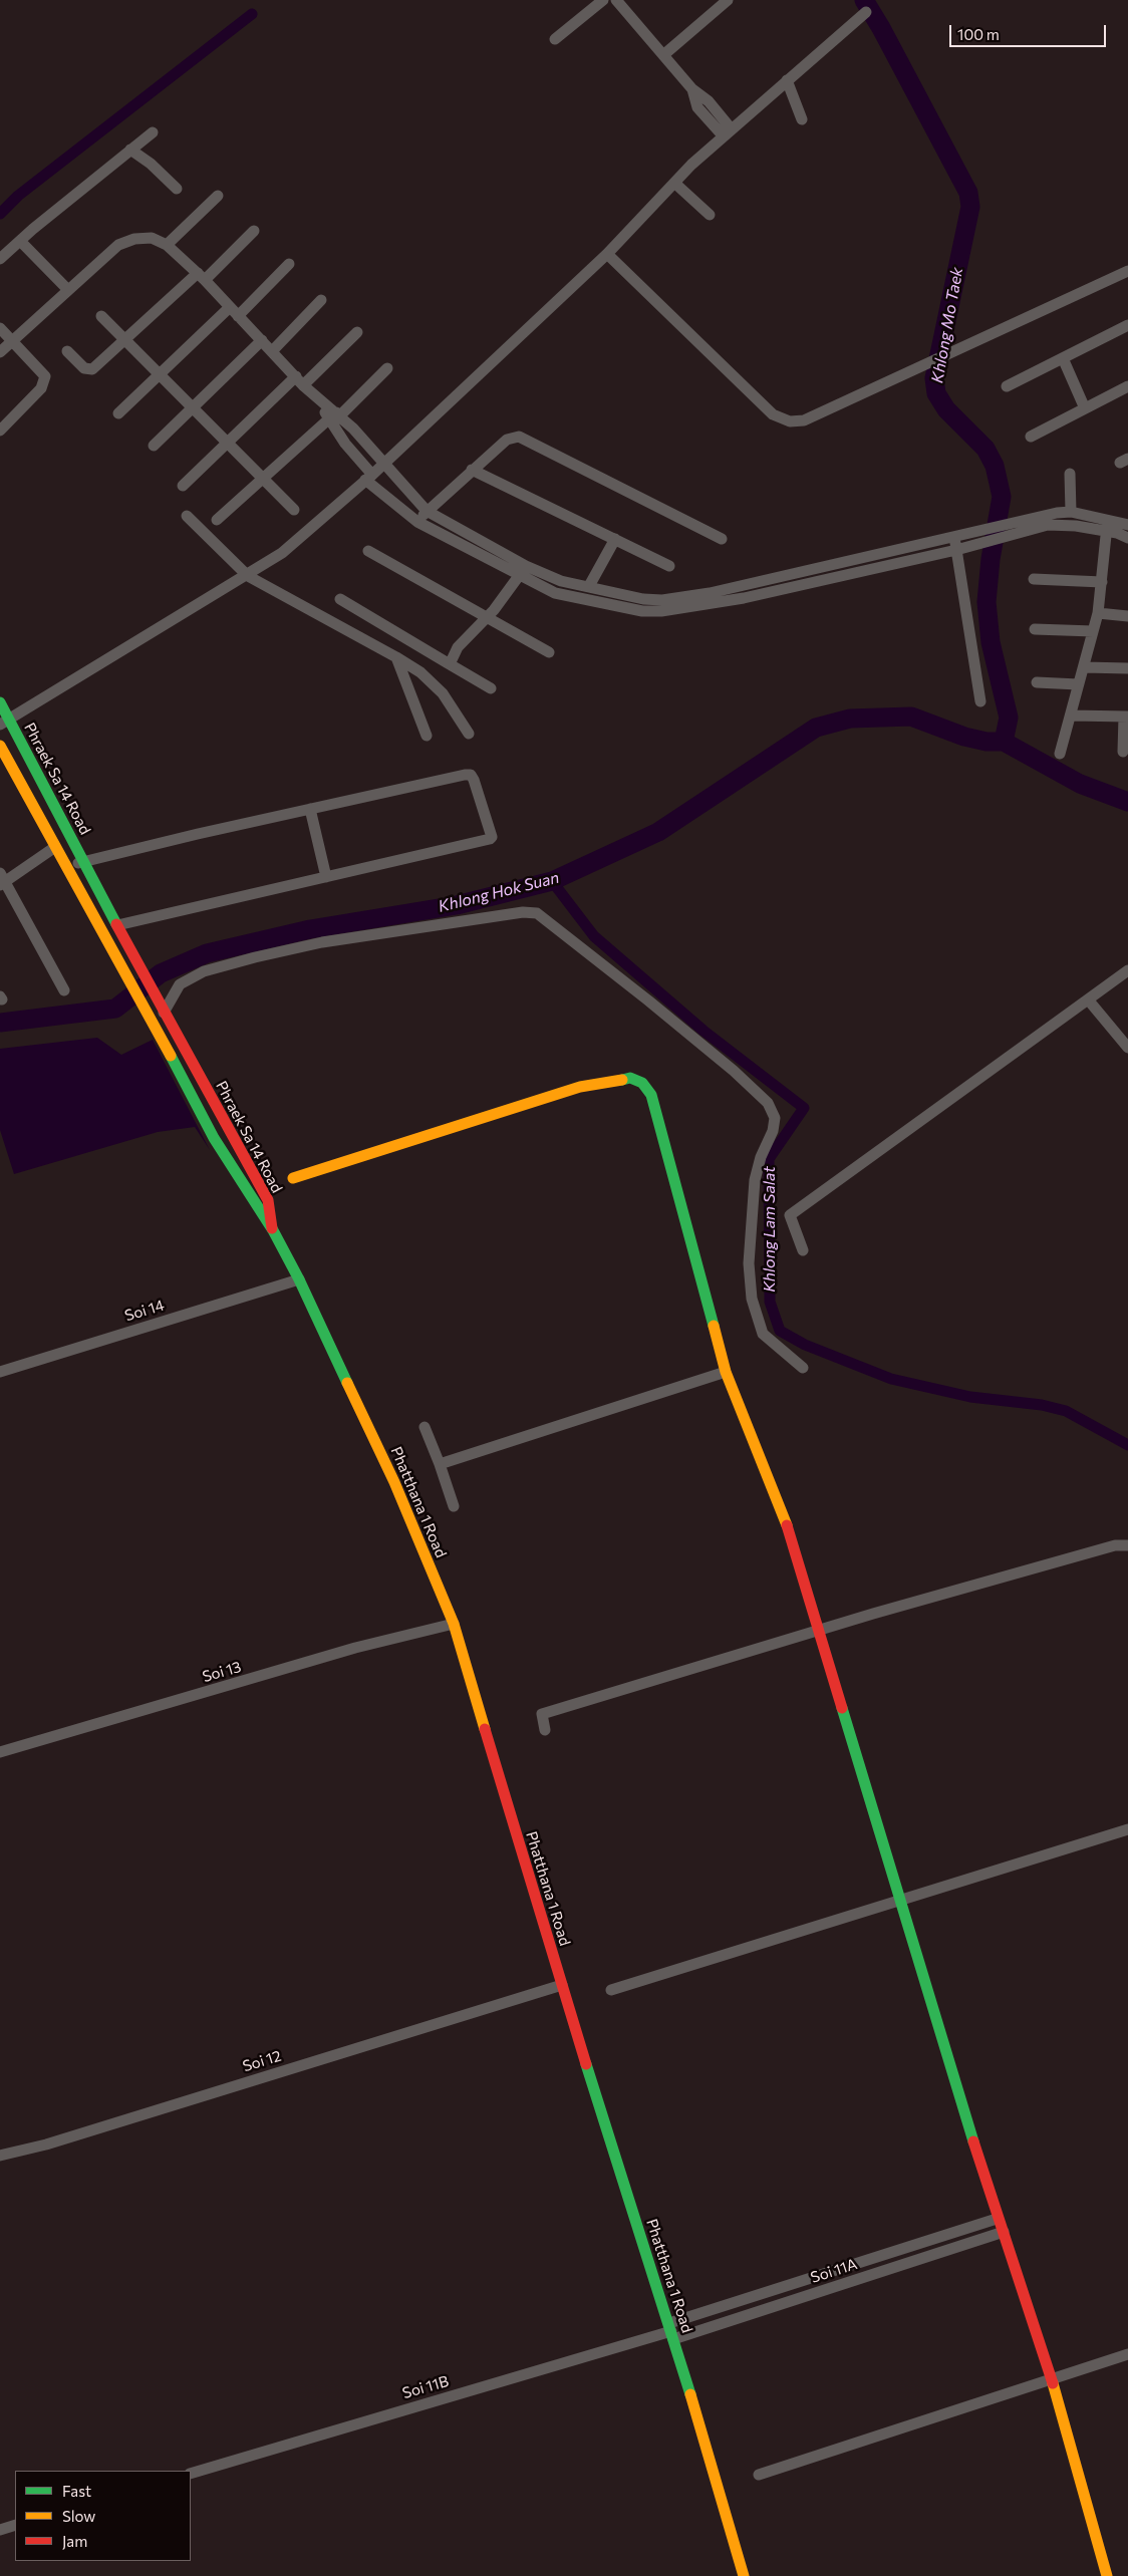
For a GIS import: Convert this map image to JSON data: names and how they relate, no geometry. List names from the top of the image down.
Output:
{
  "streets": {
    "main road": ["Phraek Sa 14 Road", "Phatthana 1 Road"],
    "street": [
      "Soi 14",
      "Soi 13",
      "Soi 12",
      "Soi 11A",
      "Soi 11B"
    ]
  },
  "crossings": [
    ["Phraek Sa 14 Road", "Phatthana 1 Road"],
    ["Soi 14", "Phatthana 1 Road"],
    ["Phatthana 1 Road", "Soi 13"],
    ["Phatthana 1 Road", "Soi 12"],
    ["Phatthana 1 Road", "Soi 11A"],
    ["Phatthana 1 Road", "Soi 11B"],
    ["Soi 11A", "Soi 11B"]
  ],
  "water": ["Khlong Mo Taek", "Khlong Hok Suan", "Khlong Lam Salat"],
  "legend": ["Fast", "Slow", "Jam"],
  "scale_bar": "100 m"
}
